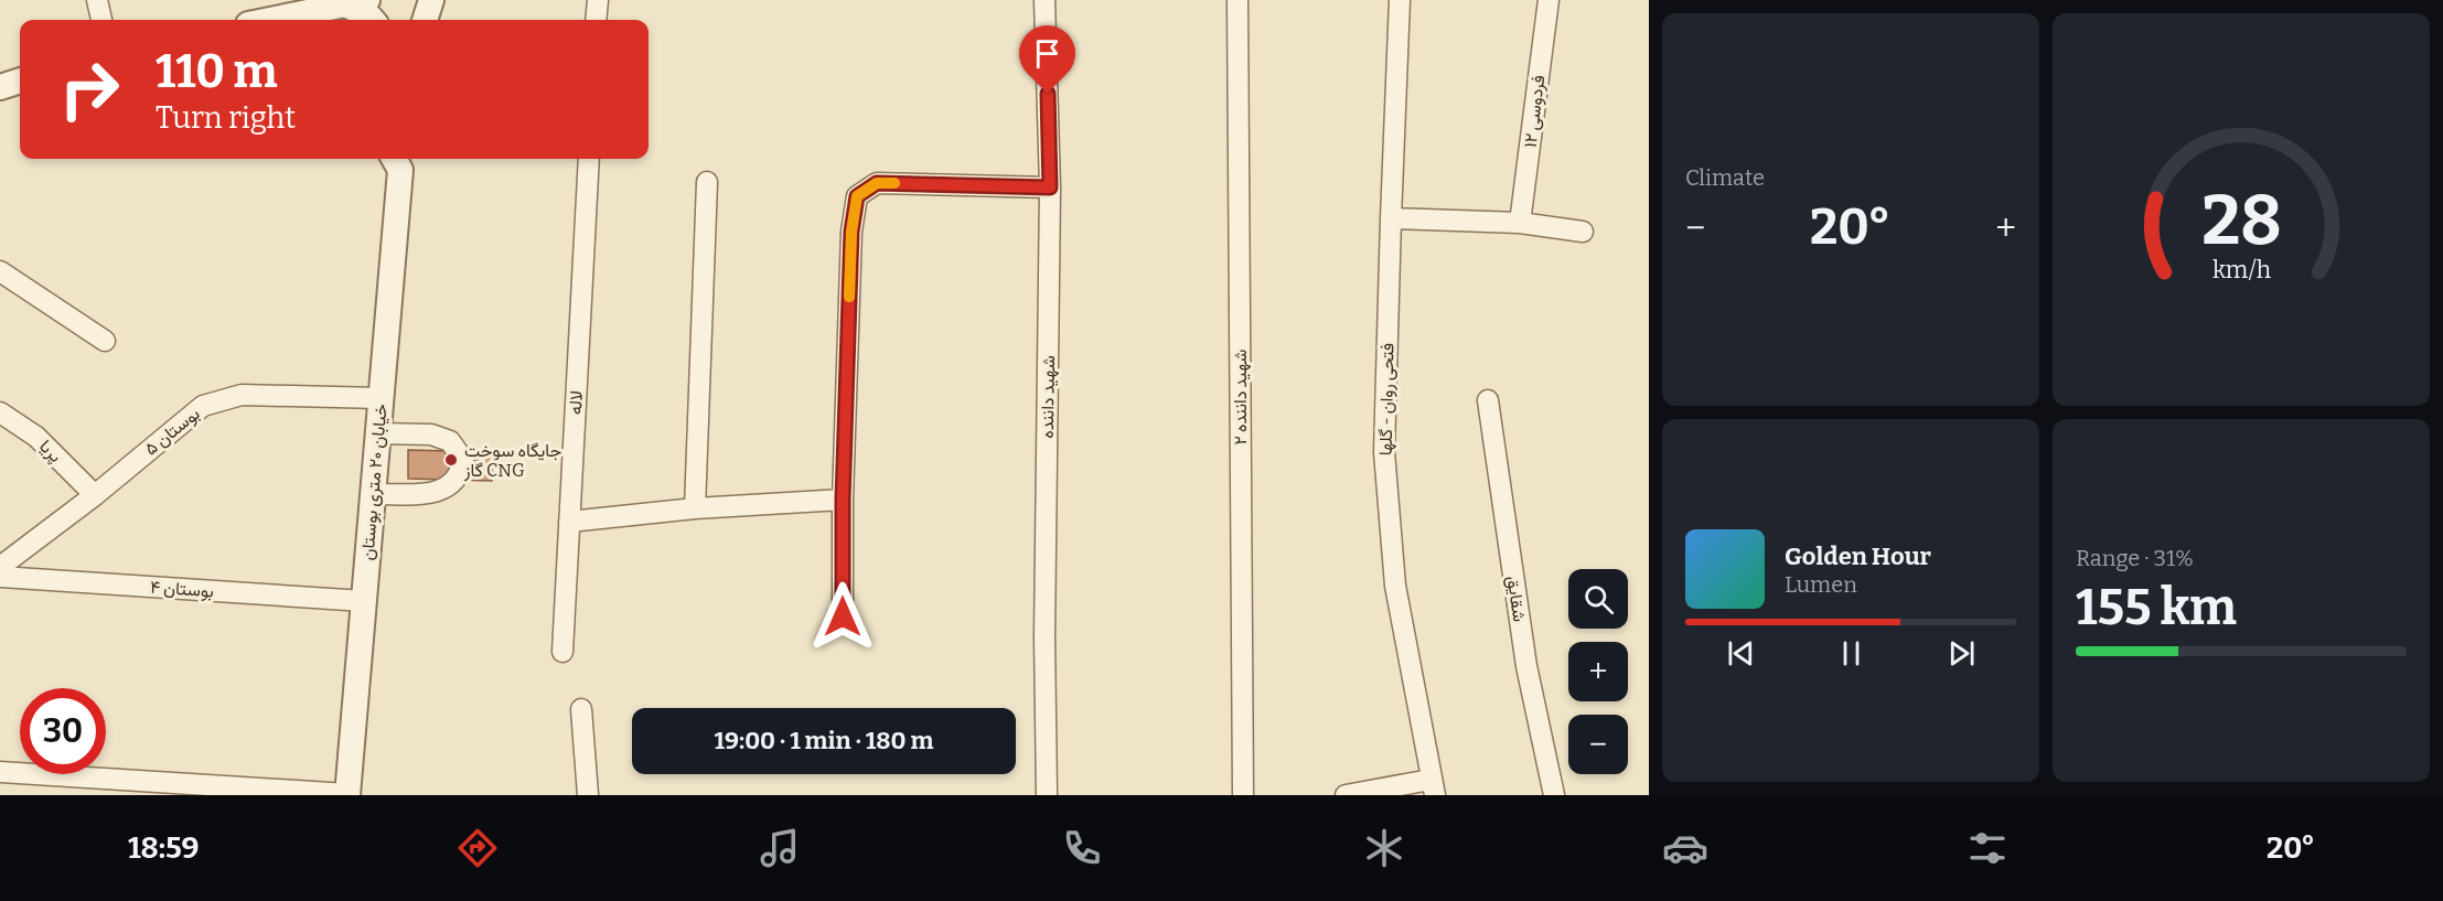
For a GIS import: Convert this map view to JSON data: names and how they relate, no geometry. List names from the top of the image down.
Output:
{
  "streets": {
    "street": [
      "فردوسی ۱۲",
      "شهید داننده",
      "شهید داننده ۲",
      "فتحی روان - گلها",
      "لاله",
      "بوستان ۵",
      "پریا",
      "خیابان ۲۰ متری بوستان",
      "بوستان ۴",
      "شقایق"
    ]
  },
  "crossings": [
    ["بوستان ۵", "پریا"],
    ["بوستان ۵", "خیابان ۲۰ متری بوستان"],
    ["خیابان ۲۰ متری بوستان", "بوستان ۴"]
  ],
  "places": ["جایگاه سوخت گاز CNG"],
  "page": {
    "tile": [
      "Climate",
      ["Range · 31%", "155 km"]
    ],
    "turn": ["110 m", "Turn right"],
    "heat": ["−", "20°", "+"],
    "song": ["Golden Hour", "Lumen"],
    "map_buttons": ["+", "−"],
    "limit": "30",
    "trip": "19:00 · 1 min · 180 m",
    "tabs": ["18:59", "20°"],
    "gauge": ["28", "km/h"]
  }
}
